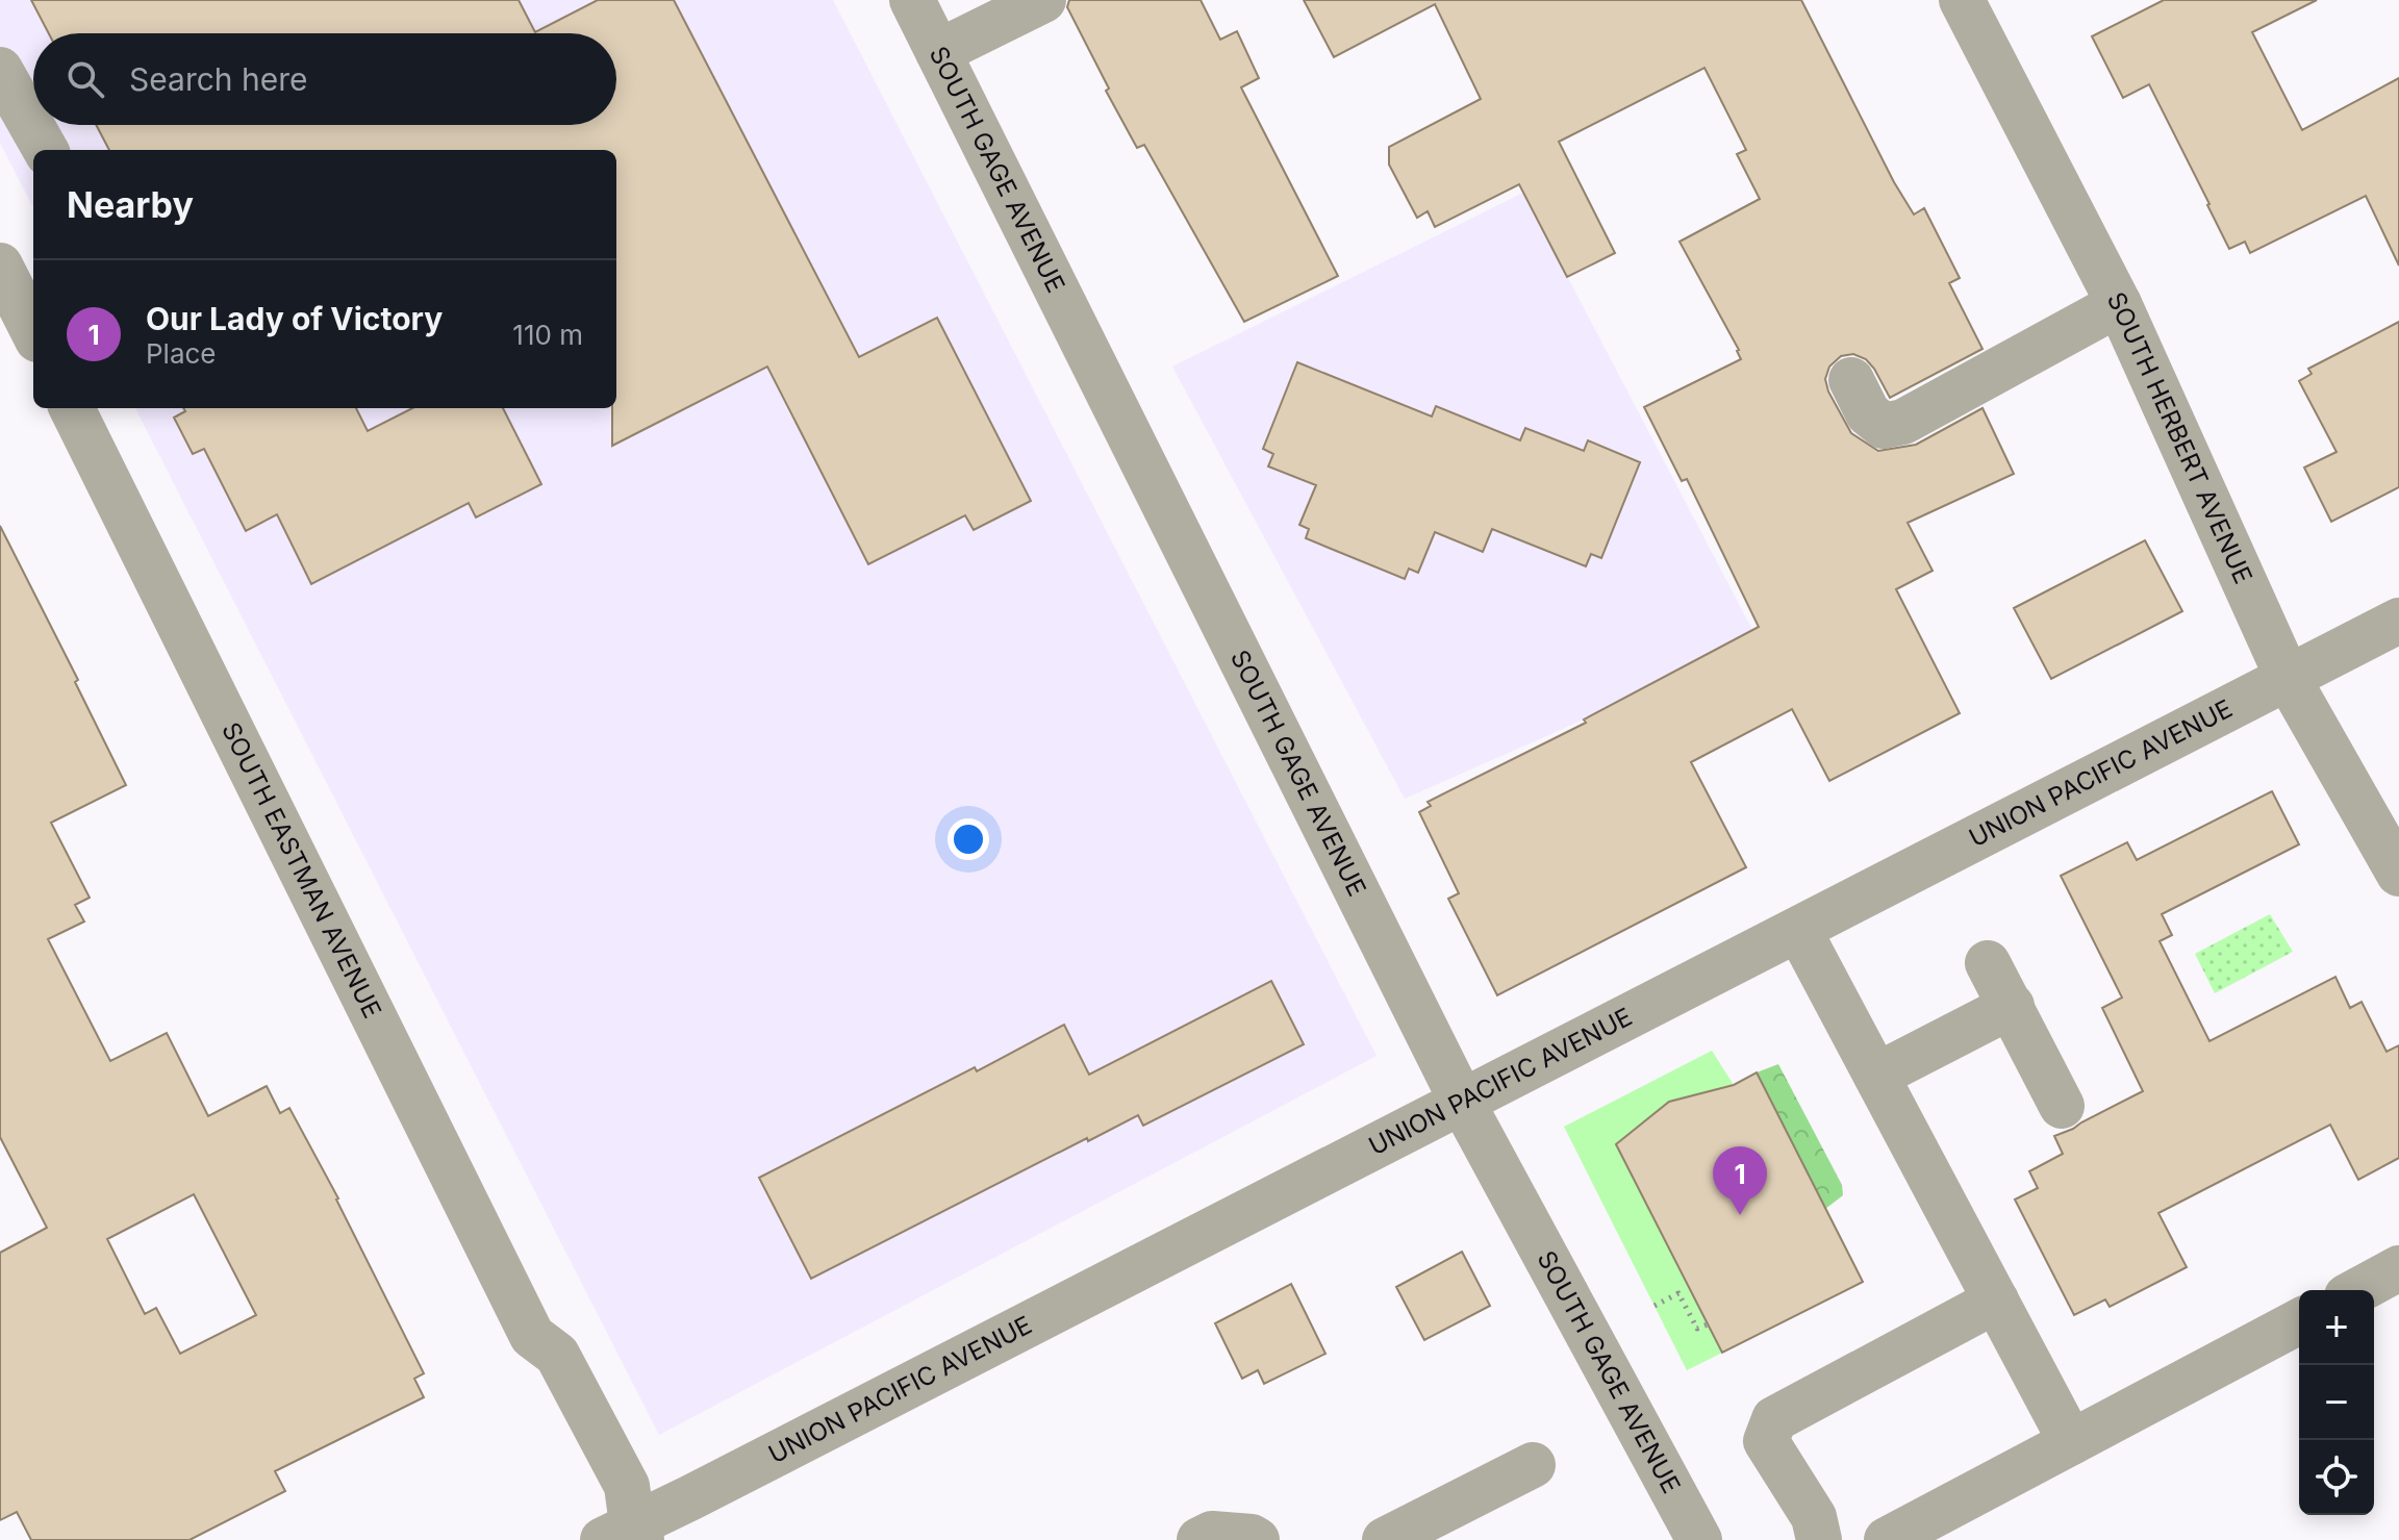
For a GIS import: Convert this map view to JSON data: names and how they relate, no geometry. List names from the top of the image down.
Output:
{
  "streets": {
    "street": [
      "SOUTH GAGE AVENUE",
      "SOUTH HERBERT AVENUE",
      "UNION PACIFIC AVENUE",
      "SOUTH EASTMAN AVENUE"
    ]
  },
  "crossings": [
    ["SOUTH GAGE AVENUE", "UNION PACIFIC AVENUE"],
    ["SOUTH HERBERT AVENUE", "UNION PACIFIC AVENUE"],
    ["UNION PACIFIC AVENUE", "SOUTH EASTMAN AVENUE"]
  ],
  "page": {
    "search": "Search here",
    "heading": "Nearby",
    "list": [
      {
        "mark": "1",
        "name": "Our Lady of Victory",
        "note": "Place",
        "value": "110 m"
      }
    ],
    "pins": "1",
    "map_buttons": ["+", "−"]
  }
}
